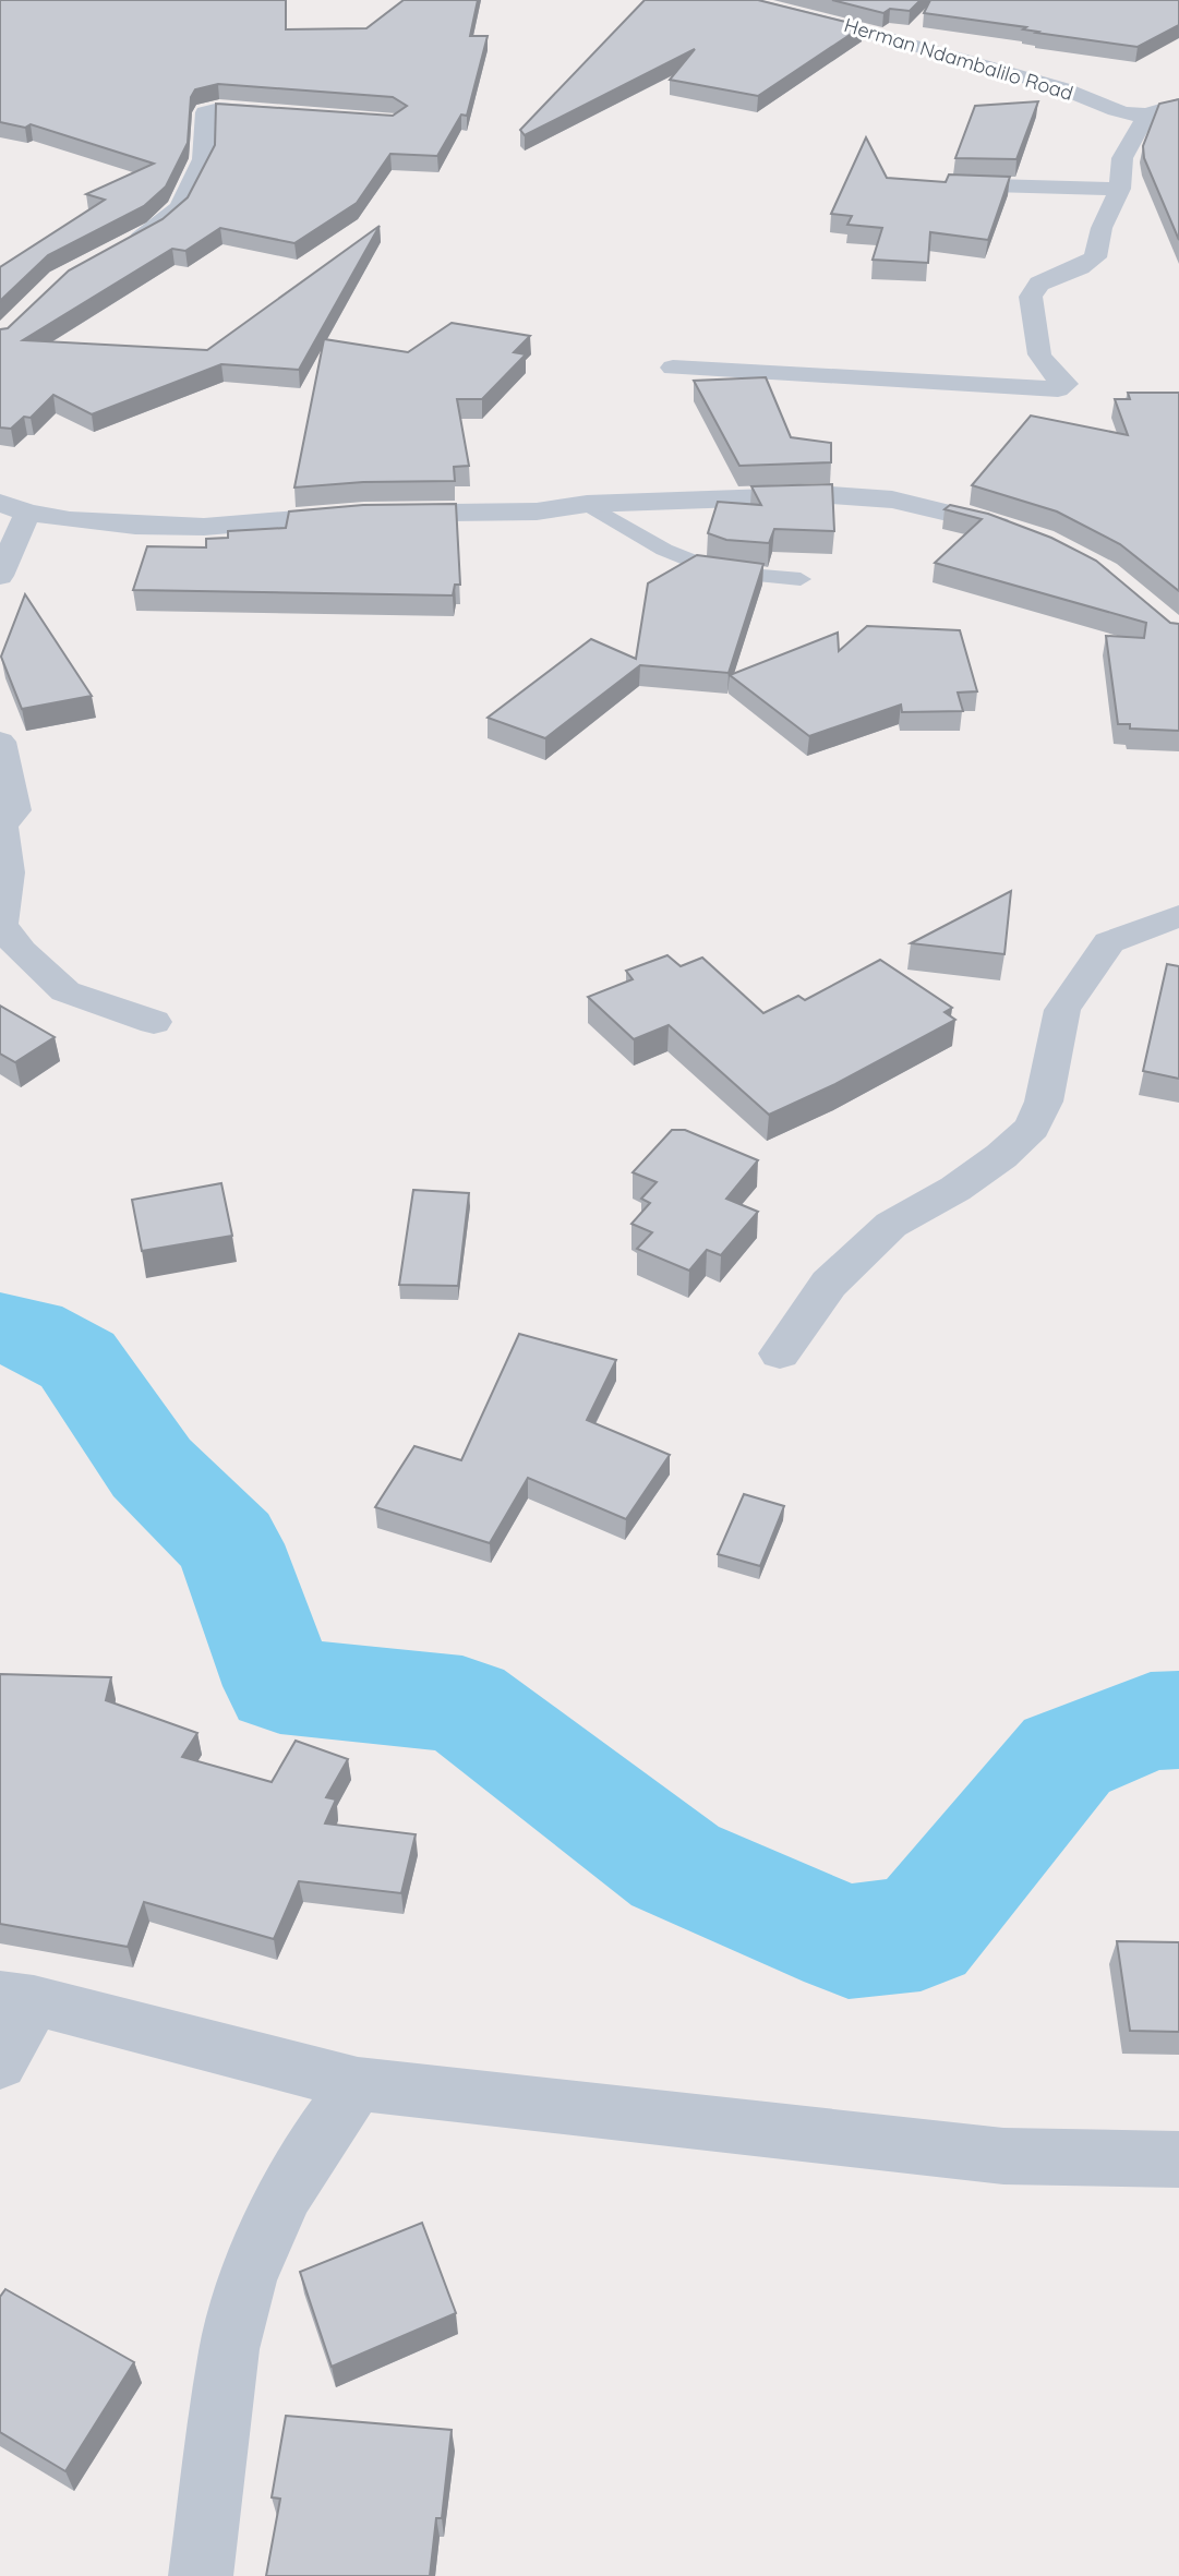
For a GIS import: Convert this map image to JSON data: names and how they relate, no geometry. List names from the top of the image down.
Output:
{
  "streets": {
    "street": ["Herman Ndambalilo Road"]
  }
}
